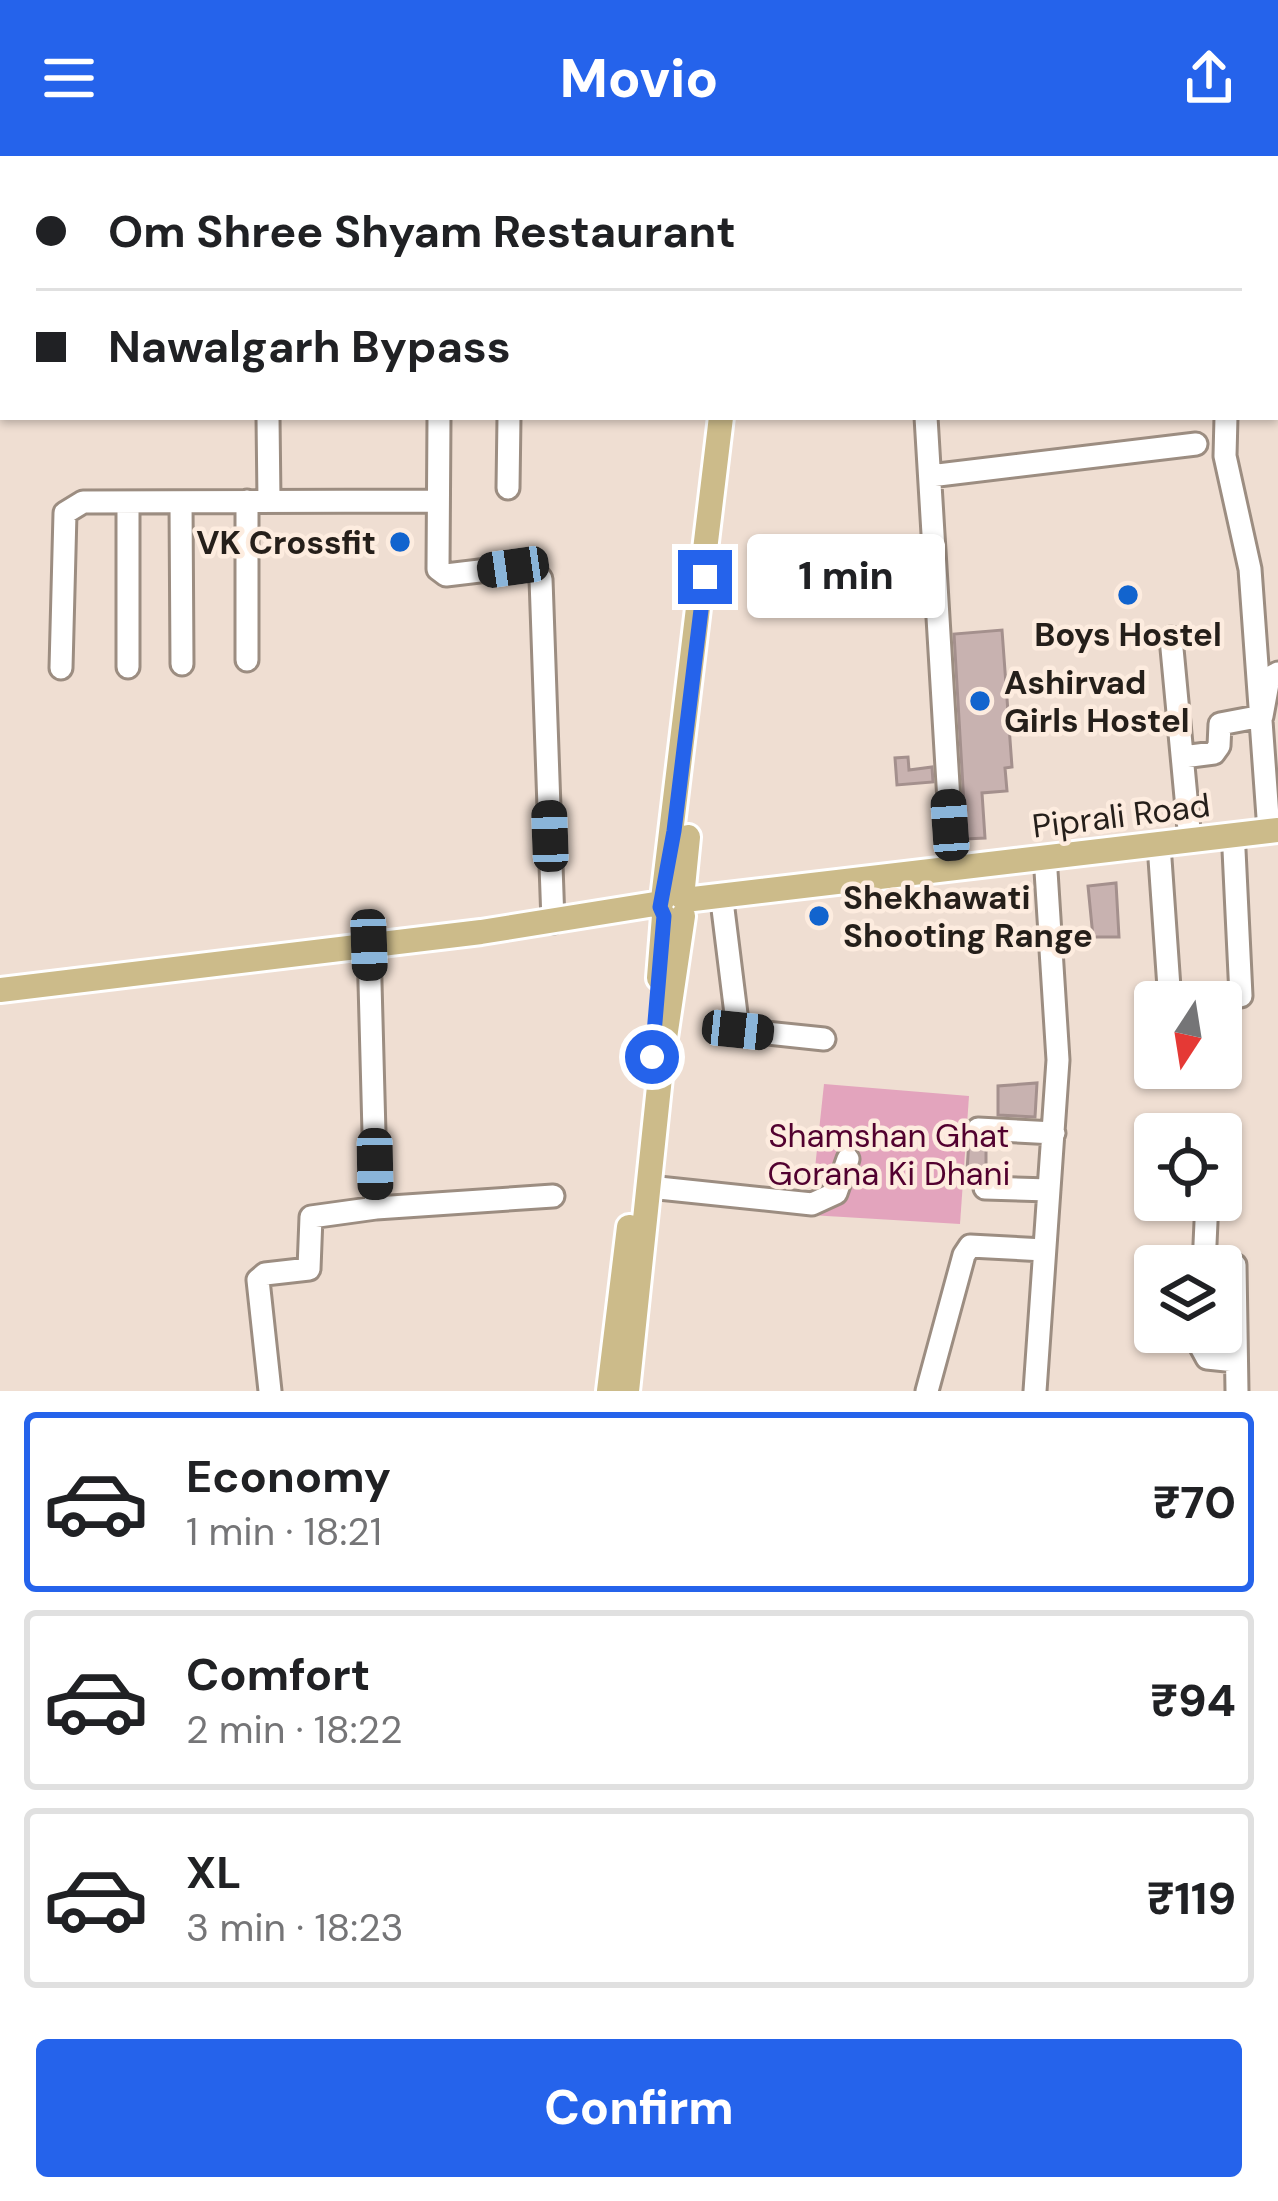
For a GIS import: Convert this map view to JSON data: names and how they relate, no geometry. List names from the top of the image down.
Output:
{
  "streets": {
    "main road": ["Piprali Road"]
  },
  "parks": ["Shamshan Ghat Gorana Ki Dhani"],
  "places": [
    "VK Crossfit",
    "Boys Hostel",
    "Ashirvad Girls Hostel",
    "Shekhawati Shooting Range"
  ],
  "north": "bottom",
  "page": {
    "header": "Movio",
    "banner": ["Om Shree Shyam Restaurant", "Nawalgarh Bypass"],
    "bubble": "1 min",
    "list": [
      {
        "name": "Economy",
        "note": "1 min · 18:21",
        "value": "₹70"
      },
      {
        "name": "Comfort",
        "note": "2 min · 18:22",
        "value": "₹94"
      },
      {
        "name": "XL",
        "note": "3 min · 18:23",
        "value": "₹119"
      }
    ],
    "buttons": "Confirm"
  }
}
